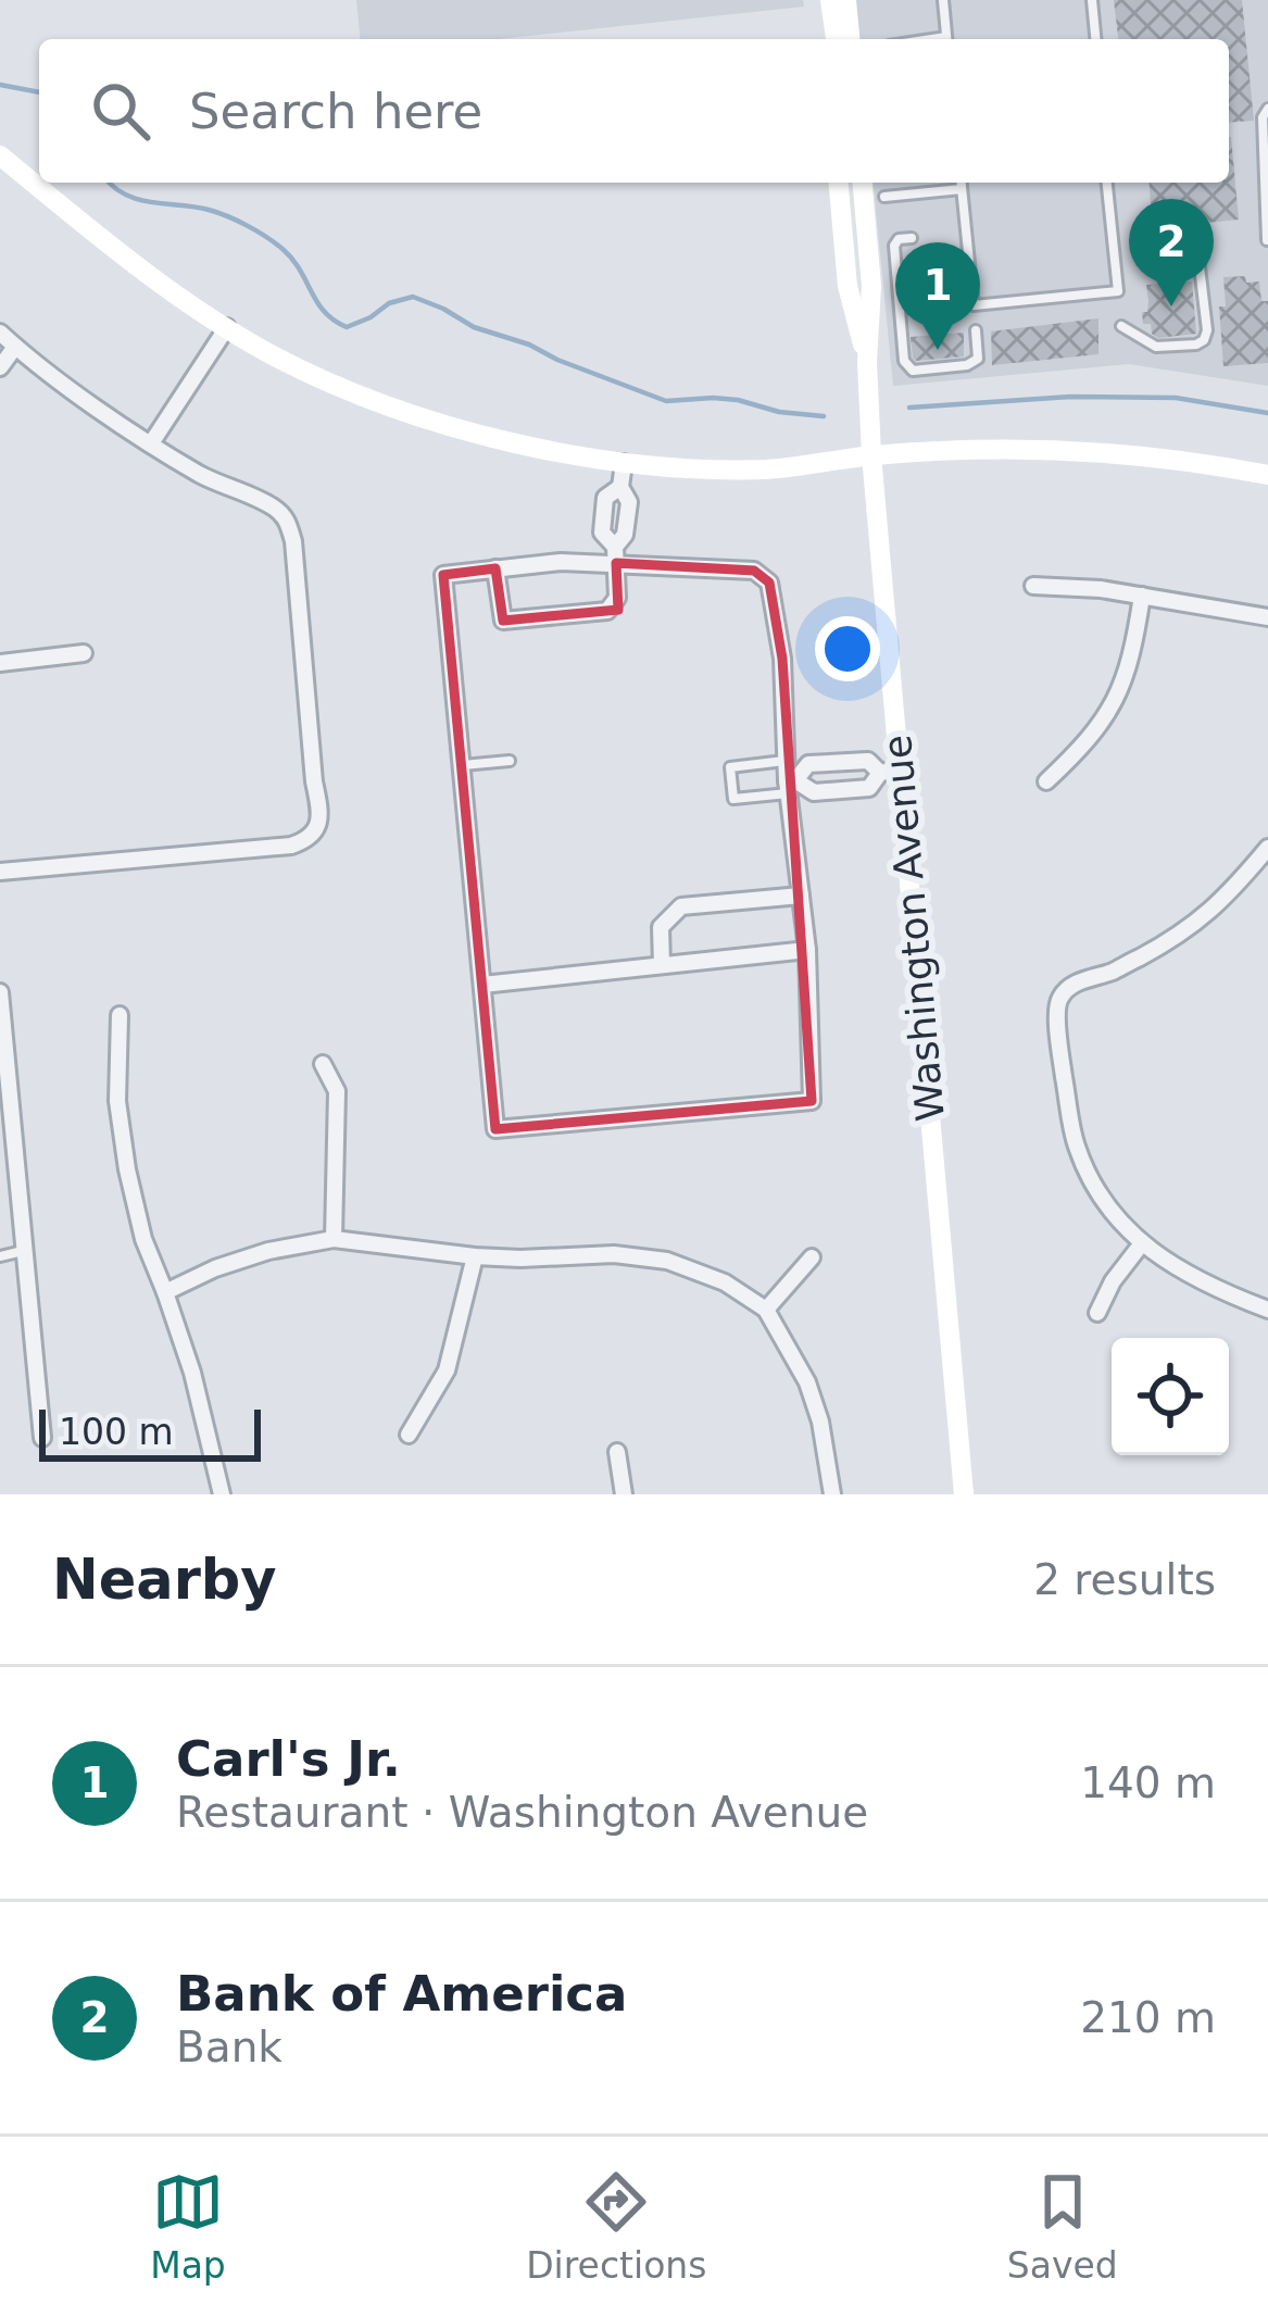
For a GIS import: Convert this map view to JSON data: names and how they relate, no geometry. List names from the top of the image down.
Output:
{
  "streets": {
    "main road": ["Washington Avenue"]
  },
  "scale_bar": "100 m",
  "page": {
    "search": "Search here",
    "pins": ["2", "1"],
    "scale": "100 m",
    "heading": ["Nearby", "2 results"],
    "list": [
      {
        "mark": "1",
        "name": "Carl's Jr.",
        "note": "Restaurant · Washington Avenue",
        "value": "140 m"
      },
      {
        "mark": "2",
        "name": "Bank of America",
        "note": "Bank",
        "value": "210 m"
      }
    ],
    "nav": ["Map", "Directions", "Saved"]
  }
}
